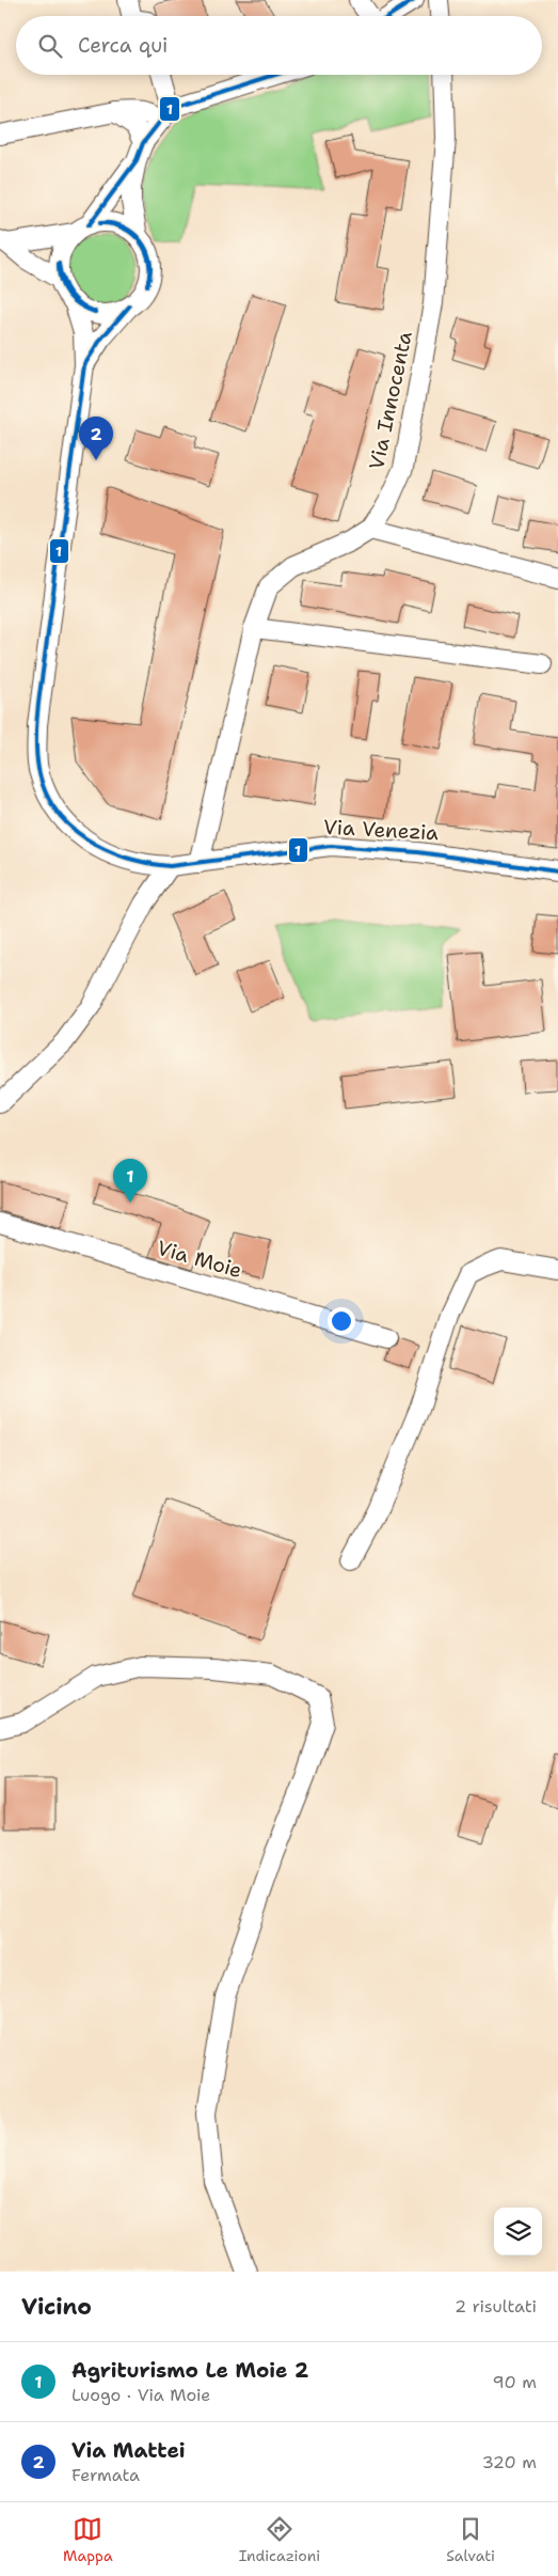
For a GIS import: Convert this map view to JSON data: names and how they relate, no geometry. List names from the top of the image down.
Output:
{
  "streets": {
    "street": ["Via Innocenta", "Via Venezia", "Via Moie"]
  },
  "crossings": [
    ["Via Innocenta", "Via Venezia"]
  ],
  "lines": ["transit line 1"],
  "page": {
    "search": "Cerca qui",
    "pins": ["2", "1"],
    "heading": ["Vicino", "2 risultati"],
    "list": [
      {
        "mark": "1",
        "name": "Agriturismo Le Moie 2",
        "note": "Luogo · Via Moie",
        "value": "90 m"
      },
      {
        "mark": "2",
        "name": "Via Mattei",
        "note": "Fermata",
        "value": "320 m"
      }
    ],
    "nav": ["Mappa", "Indicazioni", "Salvati"]
  }
}
